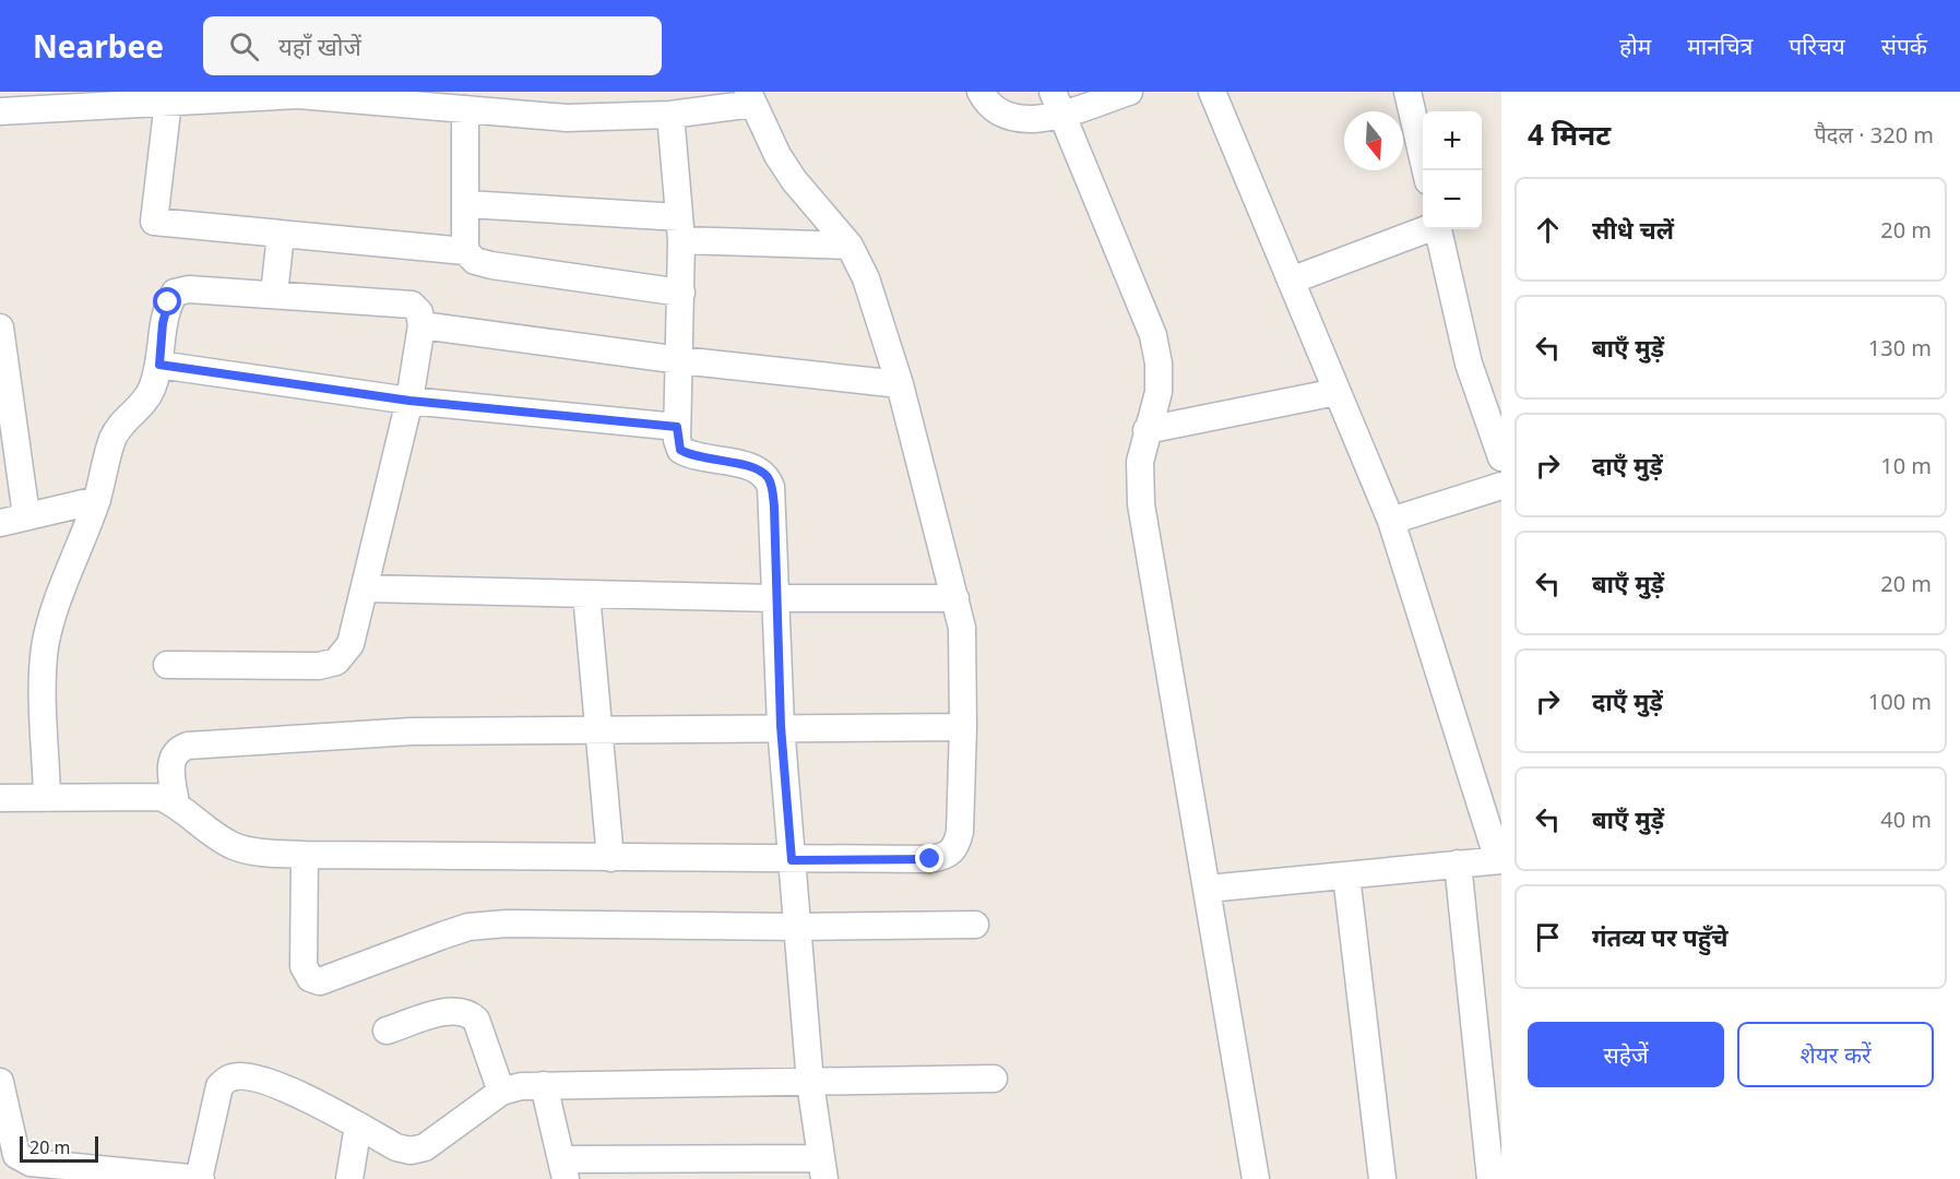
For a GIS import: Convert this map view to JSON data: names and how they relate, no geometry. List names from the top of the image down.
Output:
{
  "scale_bar": "20 m",
  "north": "bottom",
  "page": {
    "header": "Nearbee",
    "search": "यहाँ खोजें",
    "nav": [
      "होम",
      "मानचित्र",
      "परिचय",
      "संपर्क"
    ],
    "heading": ["4 मिनट", "पैदल · 320 m"],
    "map_buttons": ["+", "−"],
    "list": [
      ["सीधे चलें", "20 m"],
      ["बाएँ मुड़ें", "130 m"],
      ["दाएँ मुड़ें", "10 m"],
      ["बाएँ मुड़ें", "20 m"],
      ["दाएँ मुड़ें", "100 m"],
      ["बाएँ मुड़ें", "40 m"],
      "गंतव्य पर पहुँचे"
    ],
    "buttons": ["सहेजें", "शेयर करें"],
    "scale": "20 m"
  }
}
